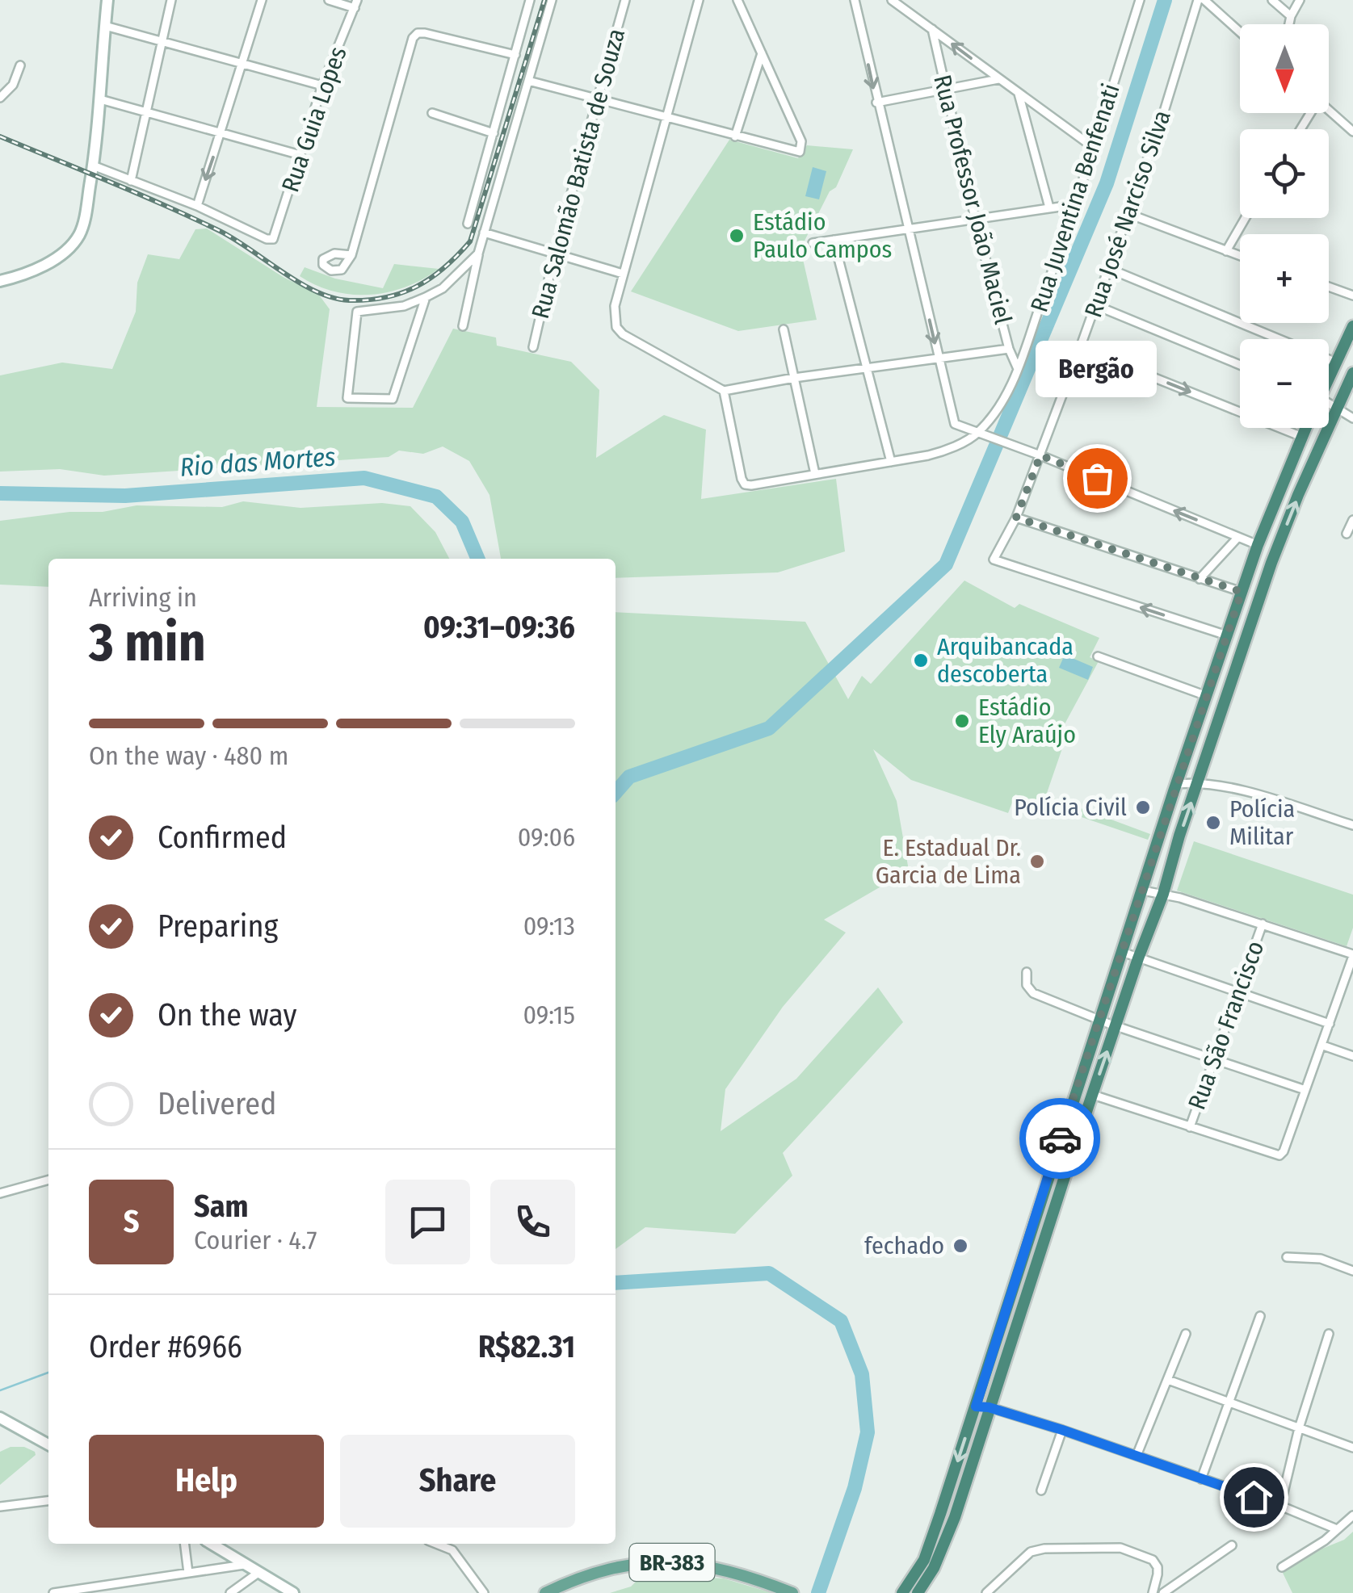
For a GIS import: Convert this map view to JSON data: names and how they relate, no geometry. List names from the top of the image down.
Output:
{
  "streets": {
    "main road": ["BR-383"],
    "street": [
      "Rua Guia Lopes",
      "Rua Salomão Batista de Souza",
      "Rua Juventina Benfenati",
      "Rua Professor João Maciel",
      "Rua José Narciso Silva",
      "Rua São Francisco"
    ]
  },
  "crossings": [
    ["Rua Juventina Benfenati", "Rua Professor João Maciel"]
  ],
  "water": ["Rio das Mortes"],
  "places": [
    "Estádio Paulo Campos",
    "Bergão",
    "Arquibancada descoberta",
    "Estádio Ely Araújo",
    "Polícia Civil",
    "Polícia Militar",
    "E. Estadual Dr. Garcia de Lima",
    "fechado"
  ],
  "north": "bottom",
  "page": {
    "map_buttons": ["+", "−"],
    "bubble": "Bergão",
    "heading": ["3 min", "Arriving in", "09:31–09:36"],
    "panel": [
      "Sam",
      "Courier · 4.7",
      "Order #6966",
      "R$82.31"
    ],
    "bar": "On the way · 480 m",
    "list": [
      ["Confirmed", "09:06"],
      ["Preparing", "09:13"],
      ["On the way", "09:15"],
      "Delivered"
    ],
    "round": "S",
    "buttons": ["Help", "Share"]
  }
}
